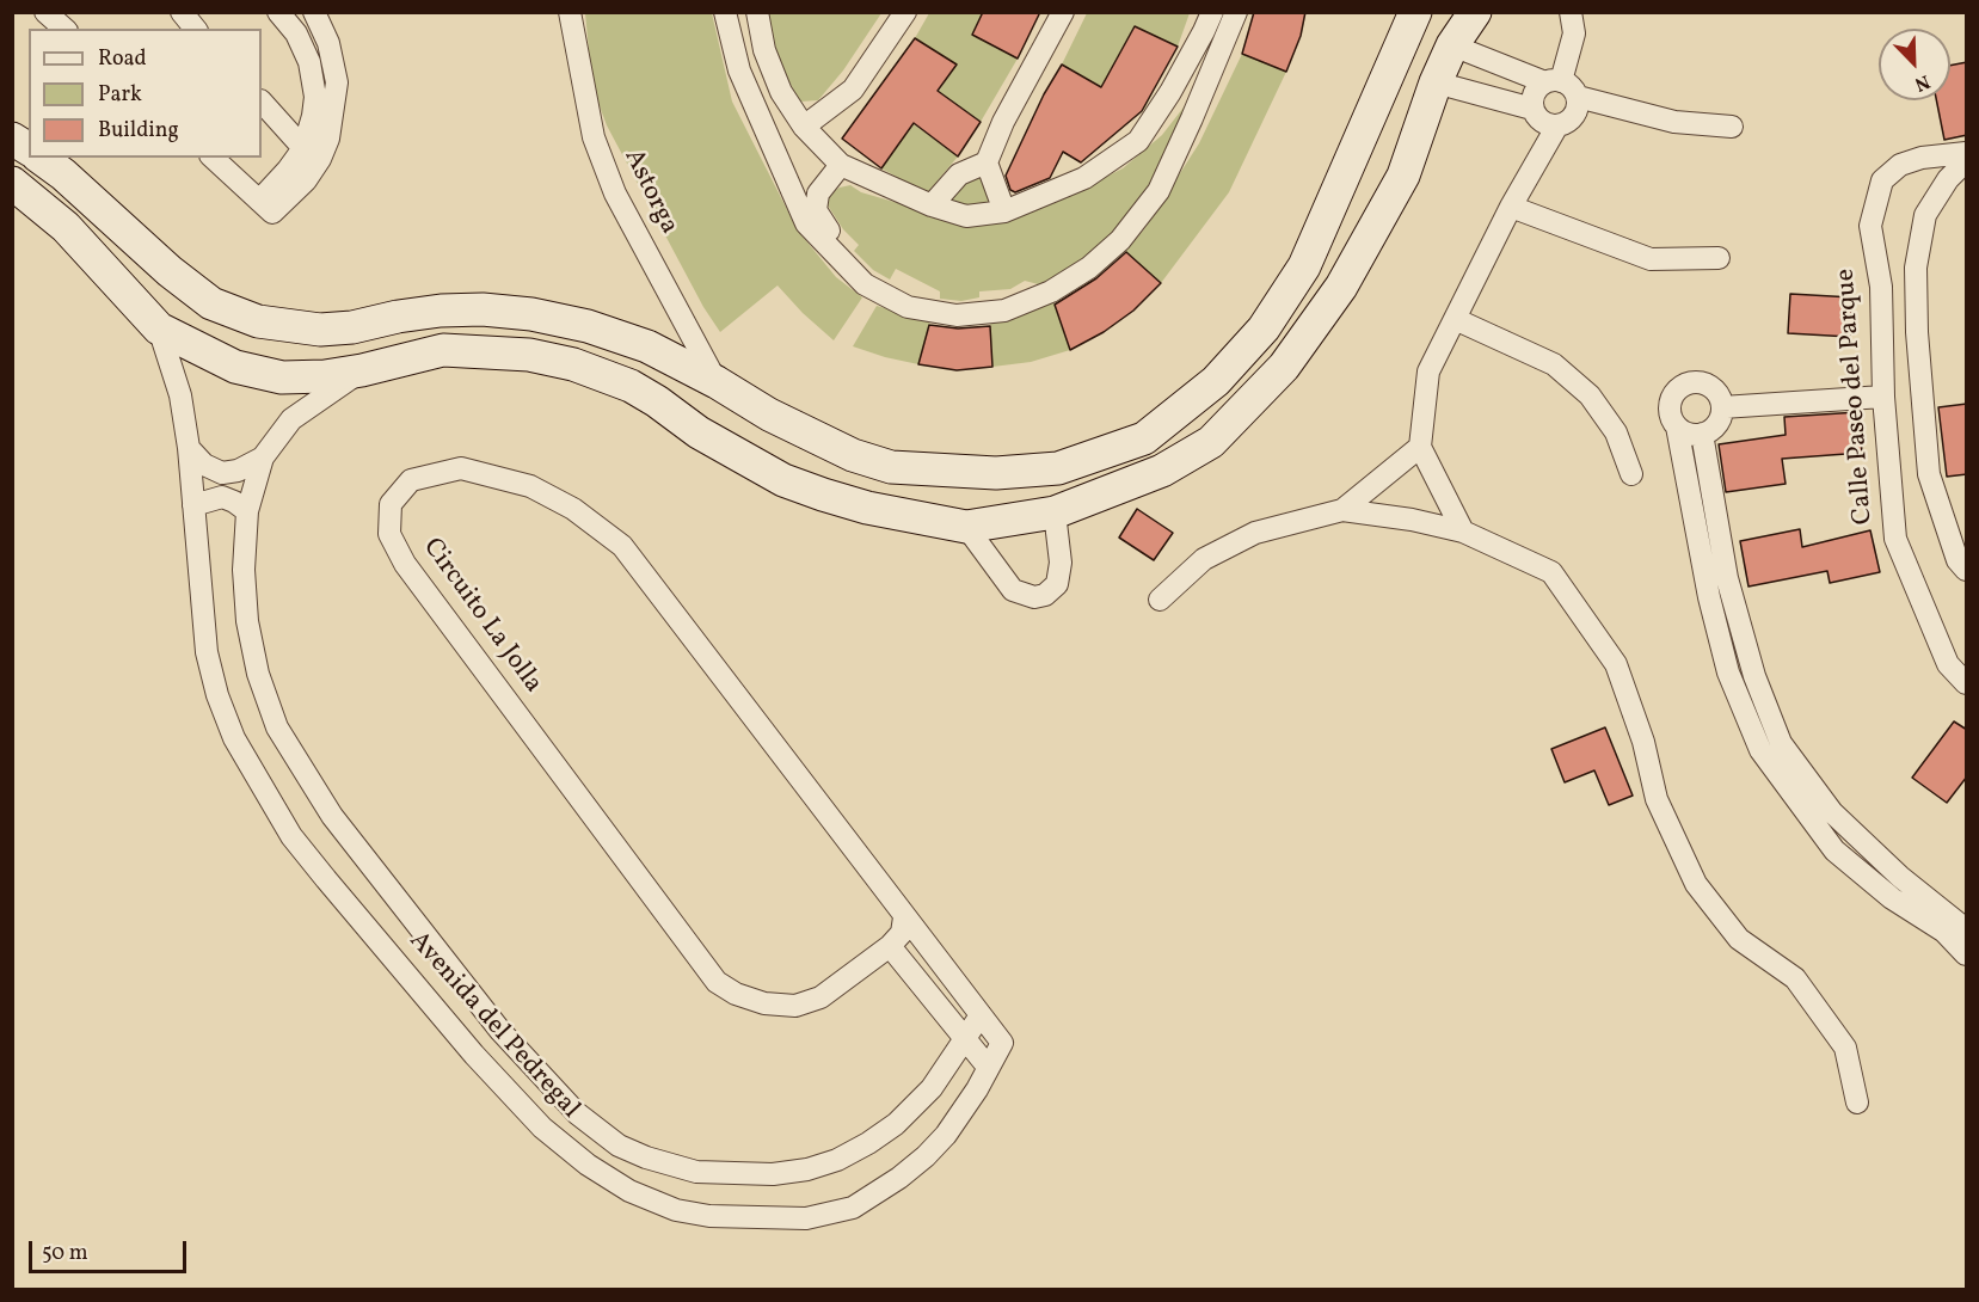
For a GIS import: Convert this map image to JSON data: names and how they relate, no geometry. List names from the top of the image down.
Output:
{
  "streets": {
    "street": [
      "Astorga",
      "Calle Paseo del Parque",
      "Circuito La Jolla",
      "Avenida del Pedregal"
    ]
  },
  "crossings": [
    ["Circuito La Jolla", "Avenida del Pedregal"]
  ],
  "legend": ["Road", "Park", "Building"],
  "scale_bar": "50 m",
  "north": "bottom right"
}
